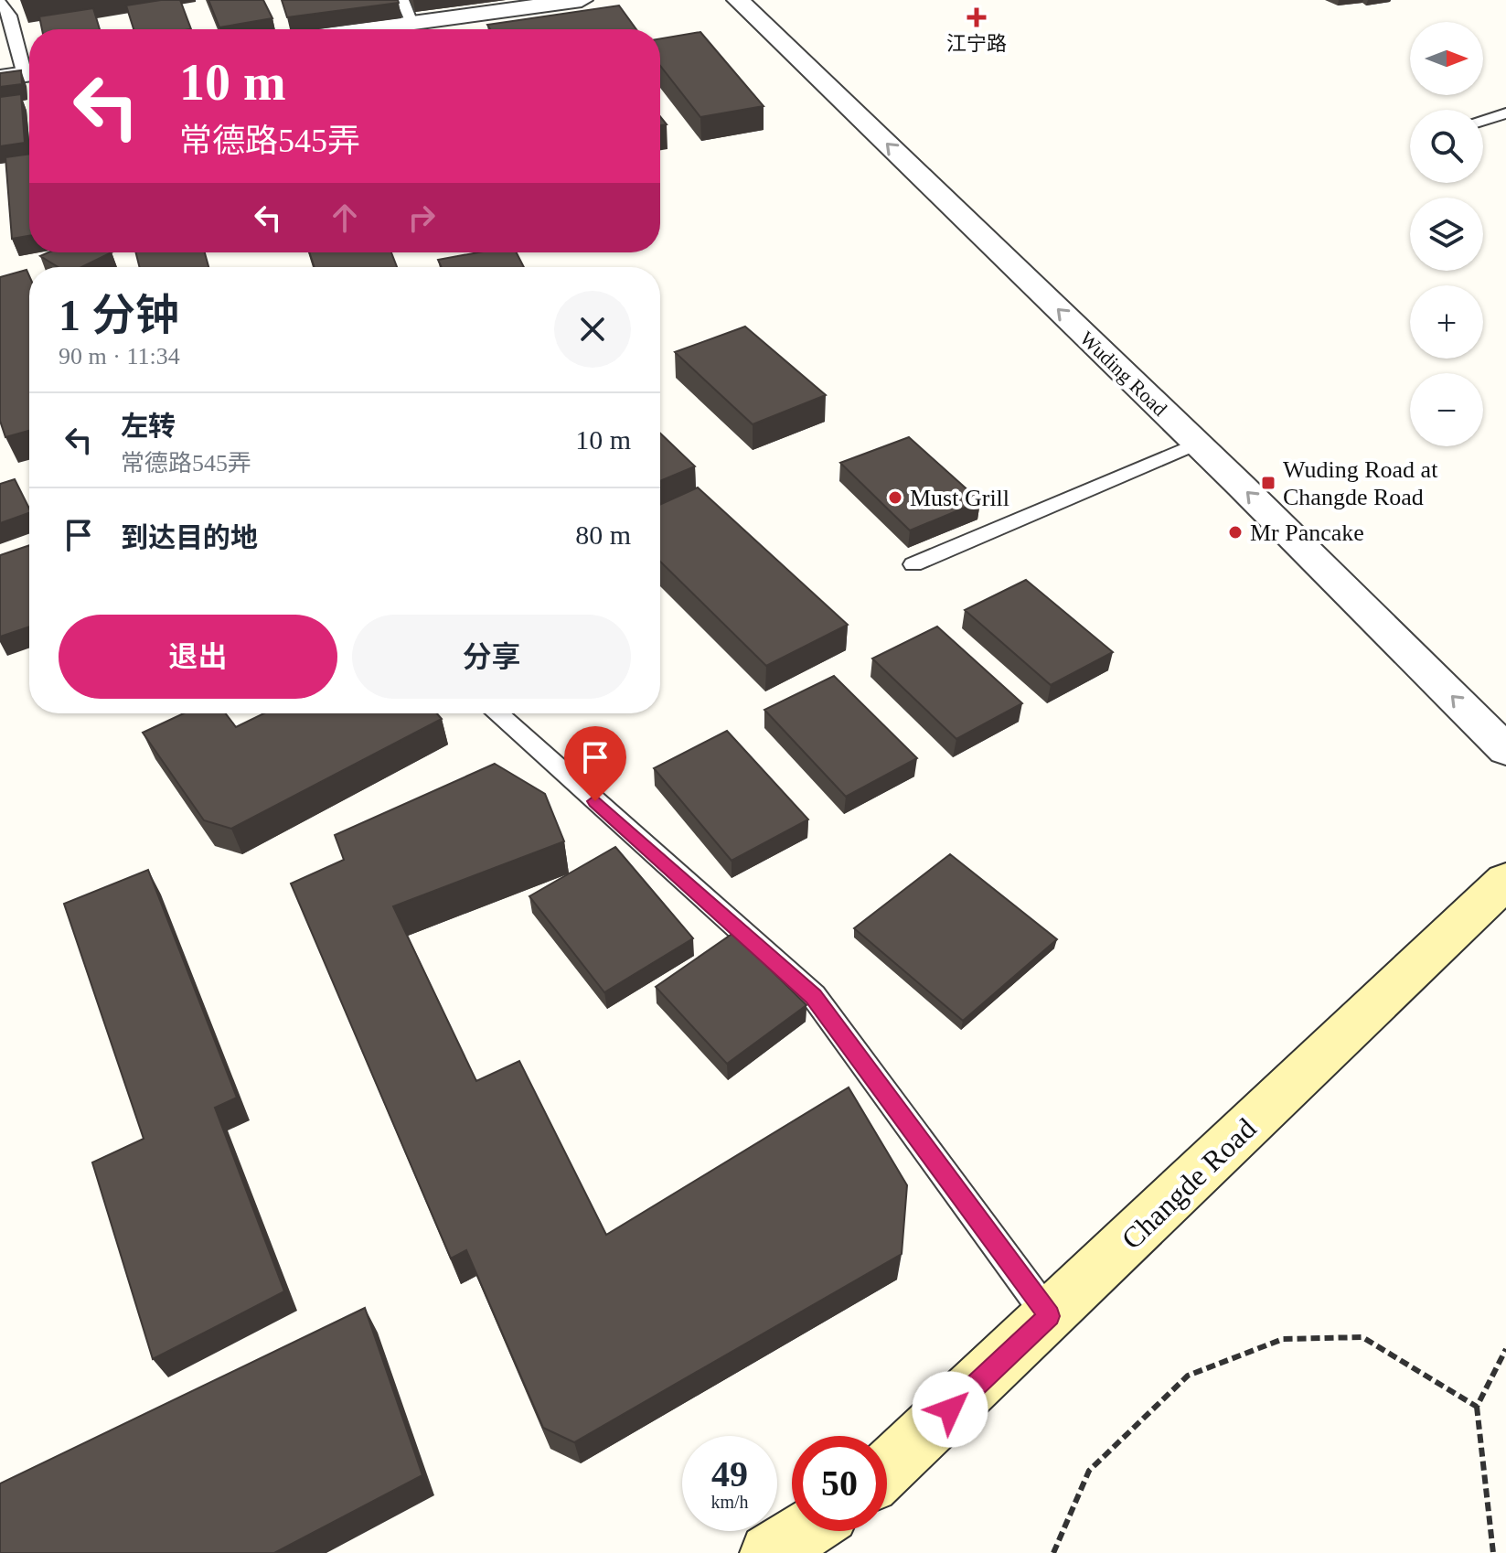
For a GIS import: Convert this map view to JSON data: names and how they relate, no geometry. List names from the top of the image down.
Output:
{
  "streets": {
    "main road": ["Changde Road"],
    "street": ["Wuding Road"]
  },
  "one_way": ["Wuding Road"],
  "places": {
    "health": ["江宁路"],
    "transit": ["Wuding Road at Changde Road"],
    "other": ["Must Grill", "Mr Pancake"]
  },
  "north": "right",
  "page": {
    "map_buttons": ["+", "−"],
    "turn": ["10 m", "常德路545弄"],
    "heading": ["1 分钟", "90 m · 11:34"],
    "list": [
      {
        "name": "左转",
        "note": "常德路545弄",
        "value": "10 m"
      },
      {
        "name": "到达目的地",
        "value": "80 m"
      }
    ],
    "buttons": ["退出", "分享"],
    "speed": "49 km/h",
    "limit": "50"
  }
}
